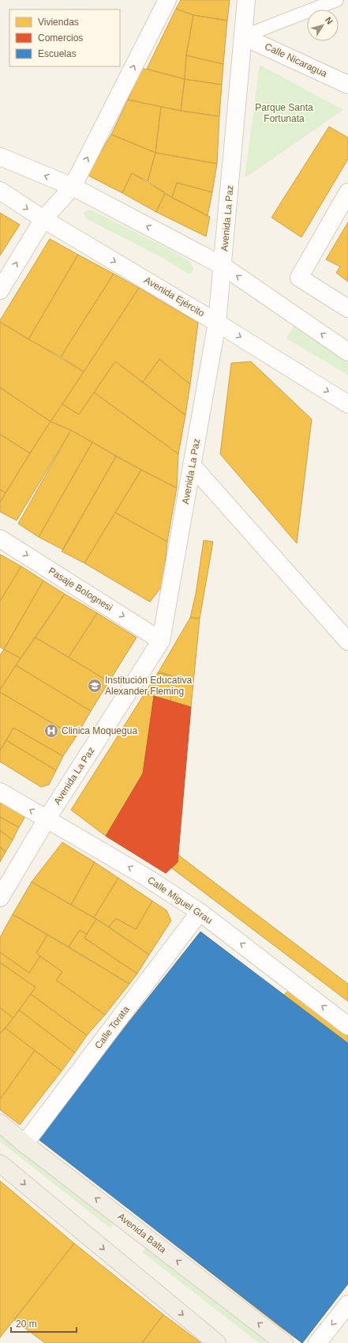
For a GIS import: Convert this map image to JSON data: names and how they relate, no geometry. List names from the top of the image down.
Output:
{
  "streets": {
    "main road": ["Avenida Balta"],
    "street": [
      "Calle Nicaragua",
      "Avenida La Paz",
      "Avenida Ejército",
      "Pasaje Bolognesi",
      "Calle Miguel Grau",
      "Calle Torata"
    ]
  },
  "crossings": [
    ["Calle Nicaragua", "Avenida La Paz"],
    ["Avenida La Paz", "Avenida Ejército"],
    ["Avenida La Paz", "Pasaje Bolognesi"],
    ["Avenida La Paz", "Calle Miguel Grau"],
    ["Calle Miguel Grau", "Calle Torata"],
    ["Calle Torata", "Avenida Balta"]
  ],
  "one_way": ["Pasaje Bolognesi", "Calle Miguel Grau"],
  "parks": ["Parque Santa Fortunata"],
  "places": {
    "school or university": ["Institución Educativa Alexander Fleming"],
    "hospital": ["Clinica Moquegua"]
  },
  "legend": ["Viviendas", "Comercios", "Escuelas"],
  "scale_bar": "20 m",
  "north": "top right"
}
